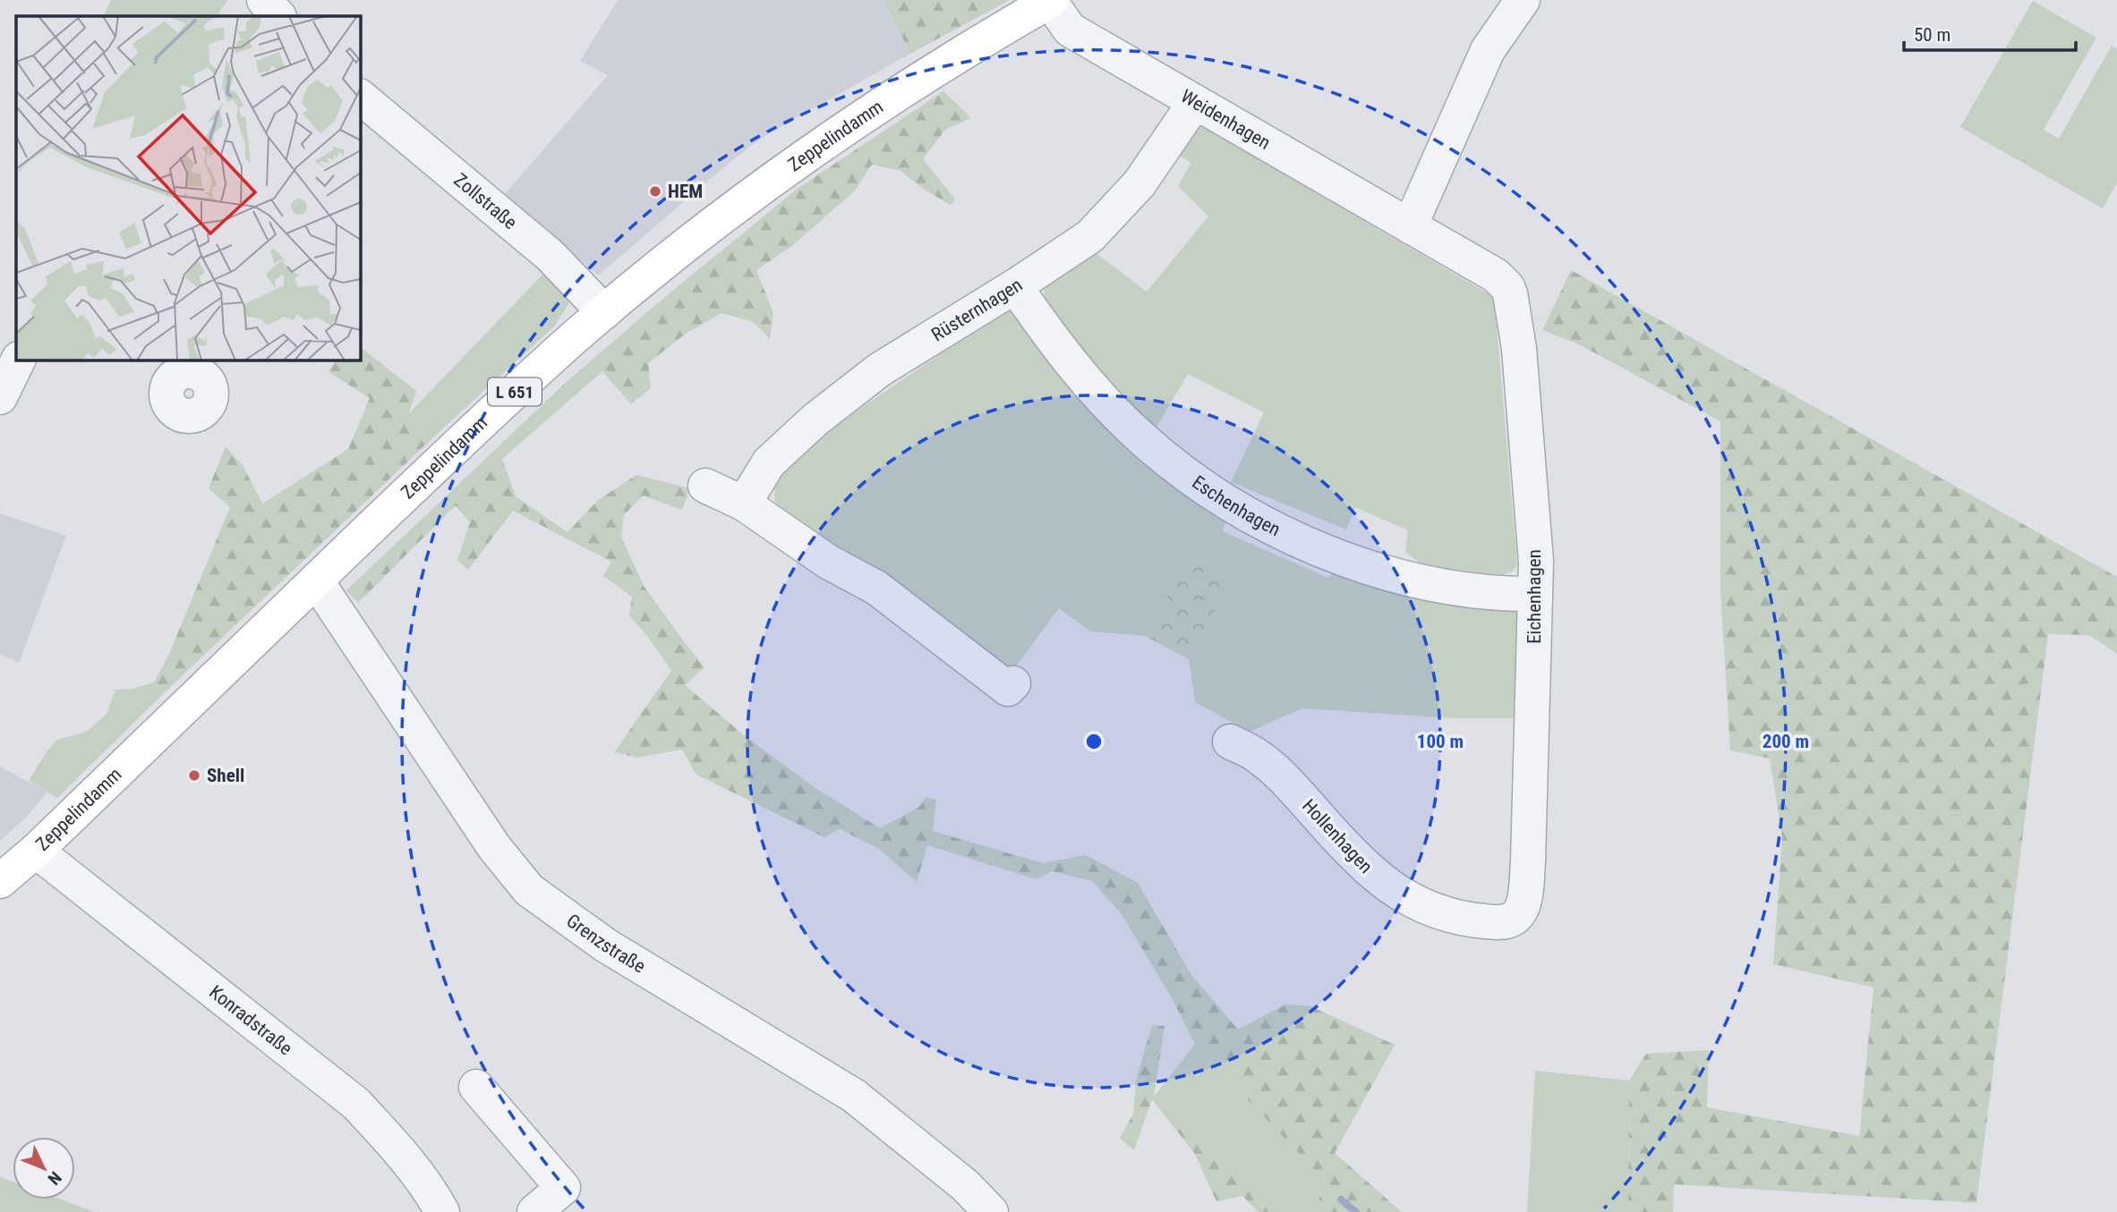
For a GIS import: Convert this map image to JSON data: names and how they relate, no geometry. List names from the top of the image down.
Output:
{
  "streets": {
    "main road": ["Zeppelindamm", "L 651"],
    "street": [
      "Weidenhagen",
      "Zollstraße",
      "Rüsternhagen",
      "Eschenhagen",
      "Eichenhagen",
      "Hollenhagen",
      "Grenzstraße",
      "Konradstraße"
    ]
  },
  "crossings": [
    ["Weidenhagen", "Zeppelindamm"],
    ["Weidenhagen", "Rüsternhagen"],
    ["Weidenhagen", "Eichenhagen"],
    ["Zeppelindamm", "Zollstraße"],
    ["Zeppelindamm", "Grenzstraße"],
    ["Zeppelindamm", "Konradstraße"],
    ["Rüsternhagen", "Eschenhagen"],
    ["Eschenhagen", "Eichenhagen"],
    ["Eichenhagen", "Hollenhagen"]
  ],
  "places": ["HEM", "Shell"],
  "scale_bar": "50 m",
  "north": "bottom right",
  "rings": ["100 m", "200 m"]
}
